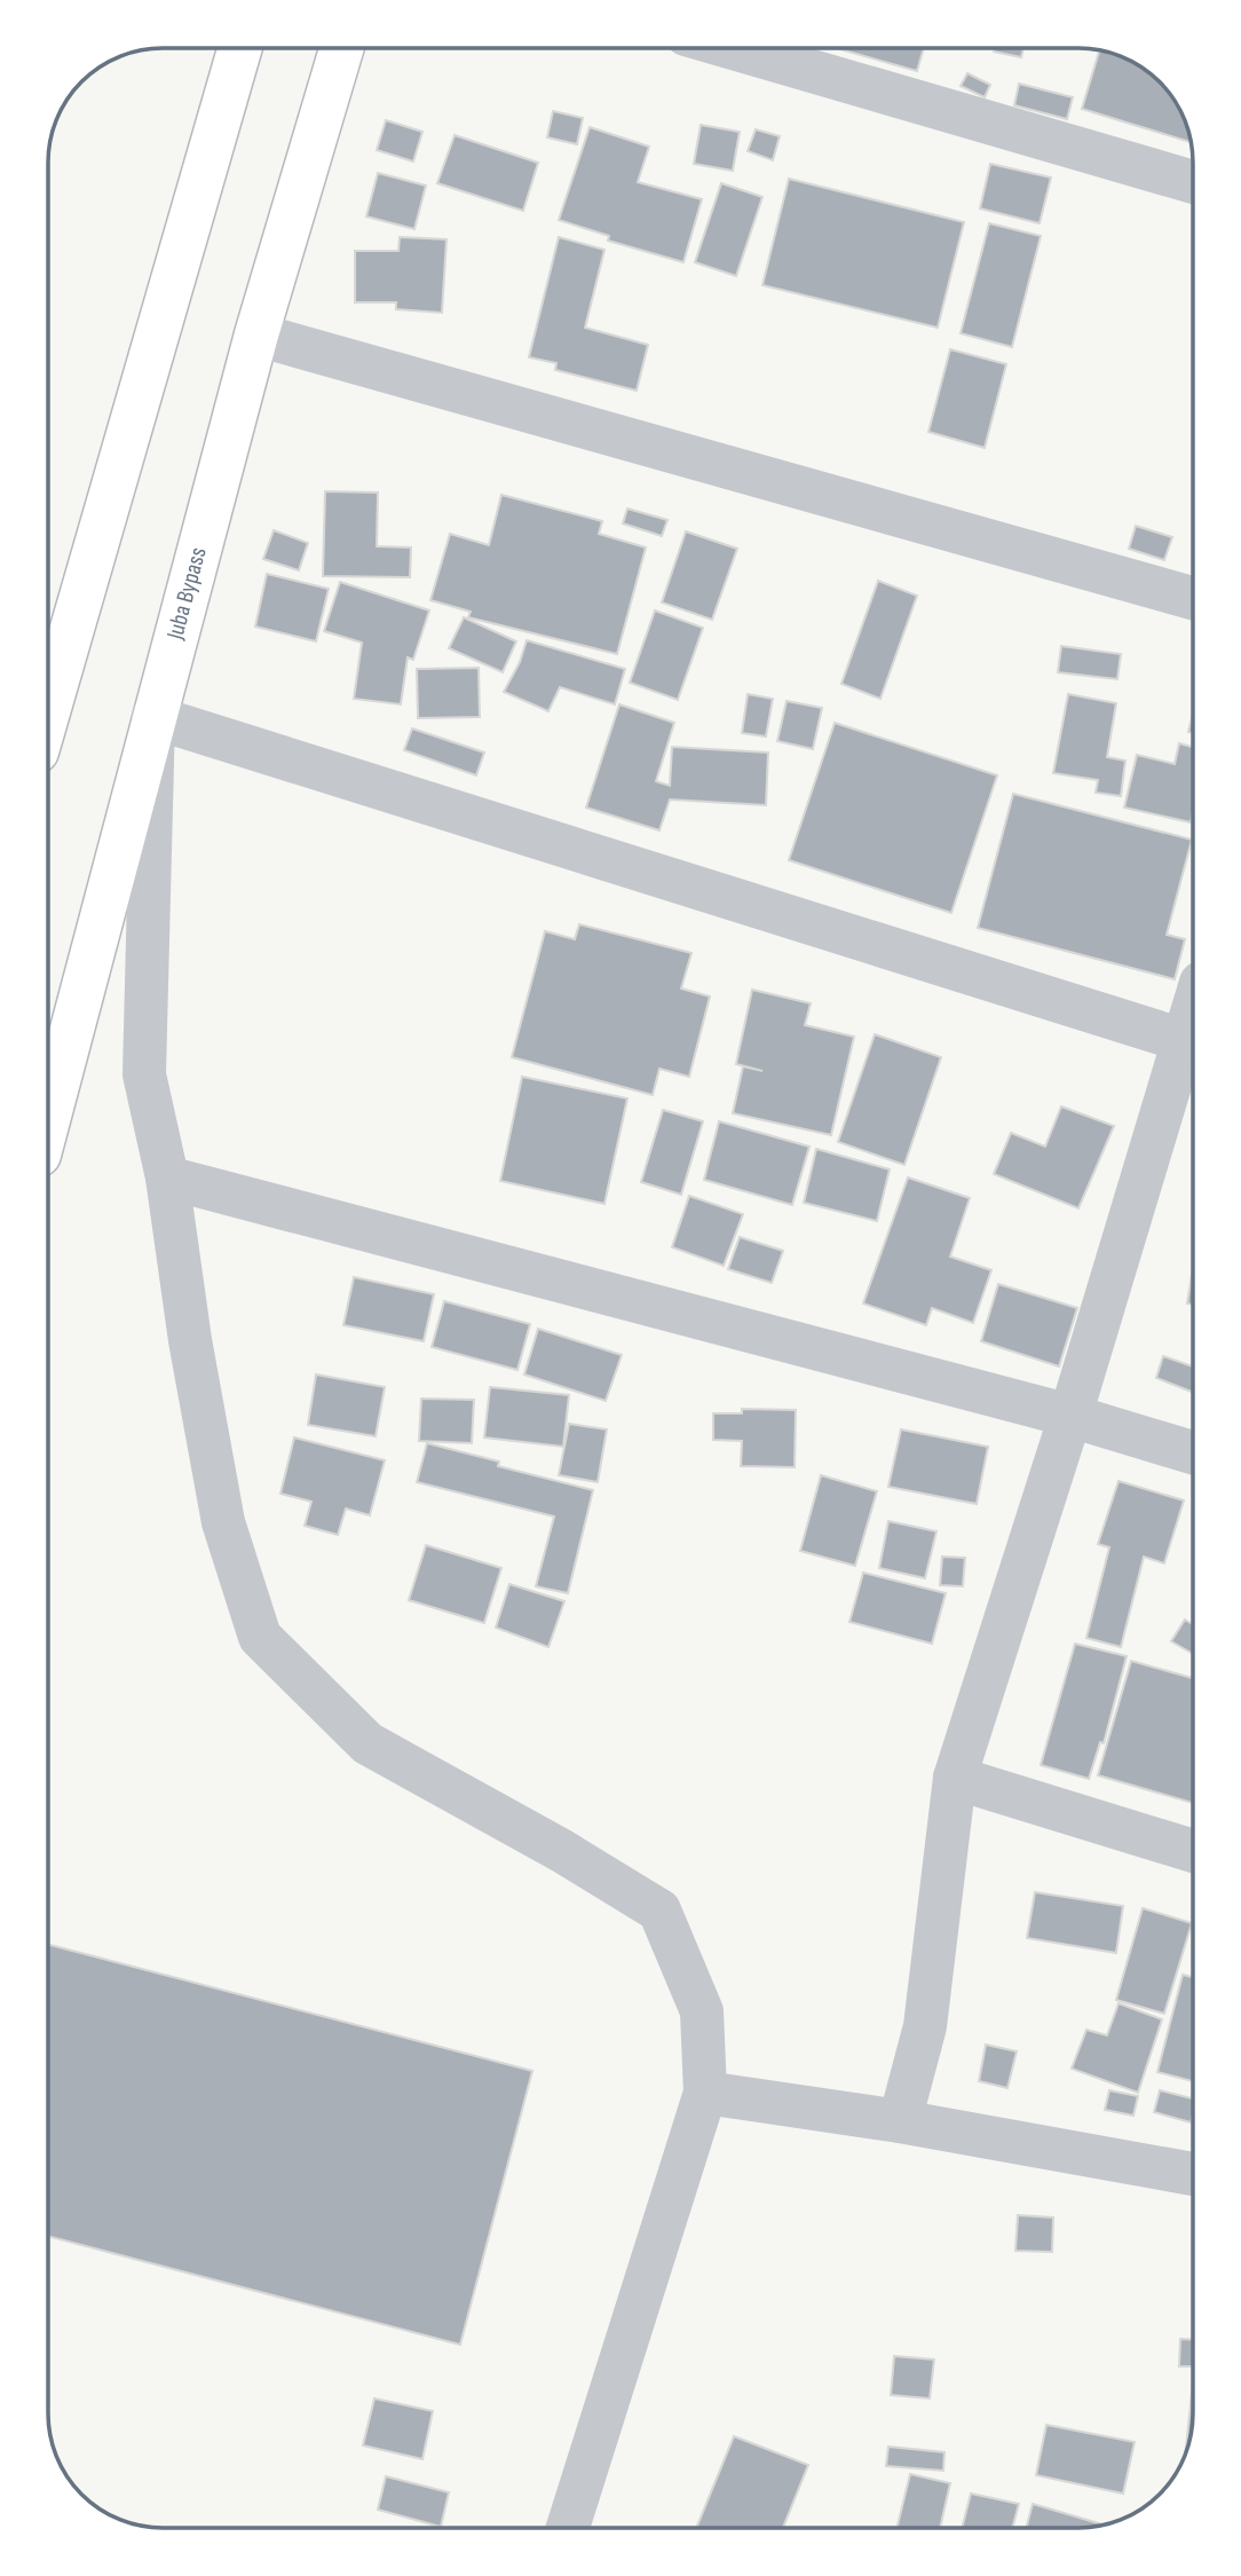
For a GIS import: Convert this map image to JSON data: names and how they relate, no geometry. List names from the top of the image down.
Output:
{
  "streets": {
    "main road": ["Juba Bypass"]
  }
}
